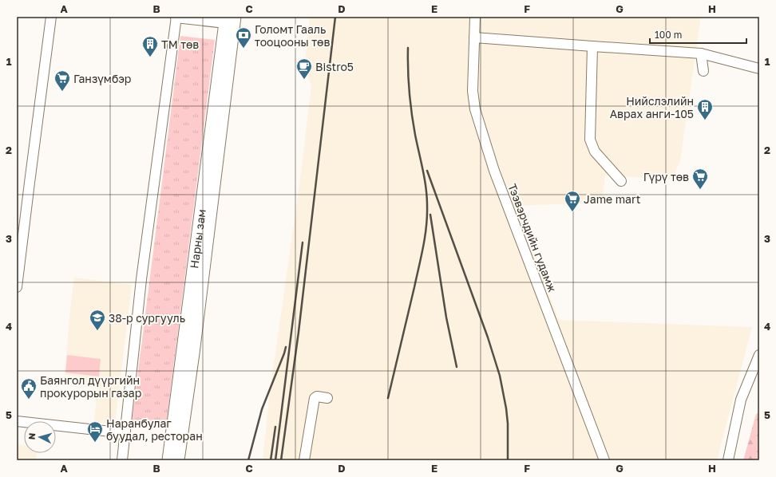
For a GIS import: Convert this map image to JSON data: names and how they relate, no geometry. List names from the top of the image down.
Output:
{
  "streets": {
    "main road": ["Нарны зам"],
    "street": ["Тээвэрчдийн гудамж"]
  },
  "places": {
    "bank": ["Голомт Гааль тооцооны төв"],
    "building": ["TM төв", "Нийслэлийн Аврах анги-105"],
    "cafe": ["Bistro5"],
    "supermarket": ["Ганзүмбэр", "Гүрү төв", "Jame mart"],
    "school or university": ["38-р сургууль"],
    "public building": ["Баянгол дүүргийн прокурорын газар"],
    "hotel": ["Наранбулаг буудал, ресторан"]
  },
  "scale_bar": "100 m",
  "north": "left",
  "grid": {
    "columns": [
      "A",
      "B",
      "C",
      "D",
      "E",
      "F",
      "G",
      "H"
    ],
    "rows": [
      "1",
      "2",
      "3",
      "4",
      "5"
    ]
  }
}
